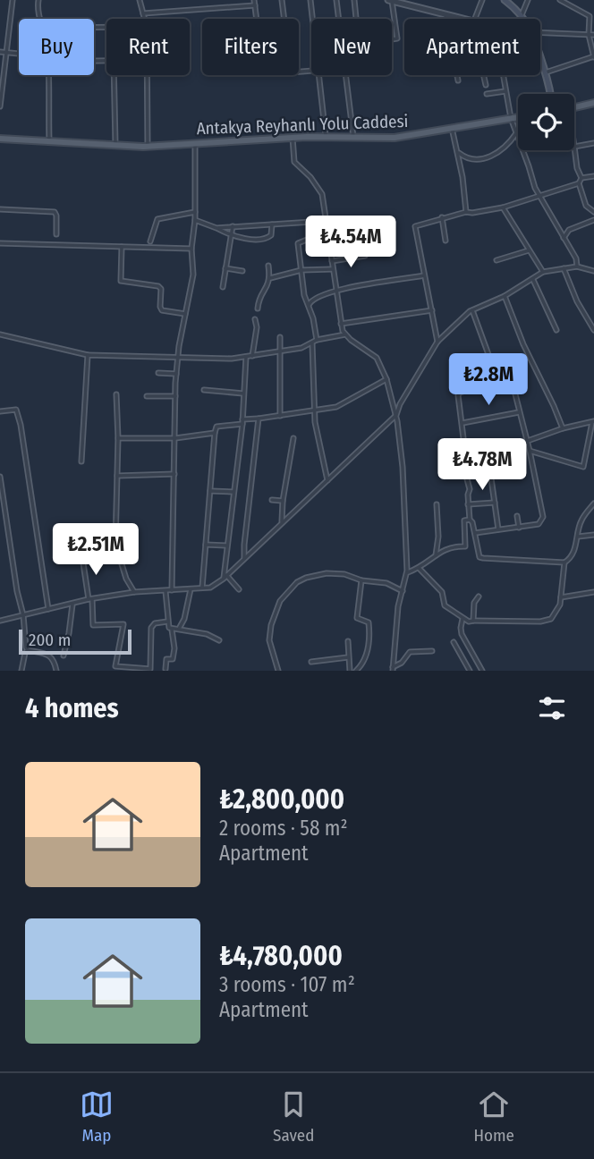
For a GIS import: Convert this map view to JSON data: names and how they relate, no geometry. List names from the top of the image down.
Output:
{
  "streets": {
    "main road": ["Antakya Reyhanlı Yolu Caddesi"]
  },
  "scale_bar": "200 m",
  "page": {
    "chip": [
      "Buy",
      "Rent",
      "Filters",
      "New",
      "Apartment"
    ],
    "price": [
      "₺4.54M",
      "₺2.8M",
      "₺4.78M",
      "₺2.51M"
    ],
    "scale": "200 m",
    "heading": "4 homes",
    "list": [
      {
        "name": "₺2,800,000",
        "note": "2 rooms · 58 m² · Apartment"
      },
      {
        "name": "₺4,780,000",
        "note": "3 rooms · 107 m² · Apartment"
      }
    ],
    "tabs": ["Map", "Saved", "Home"]
  }
}
